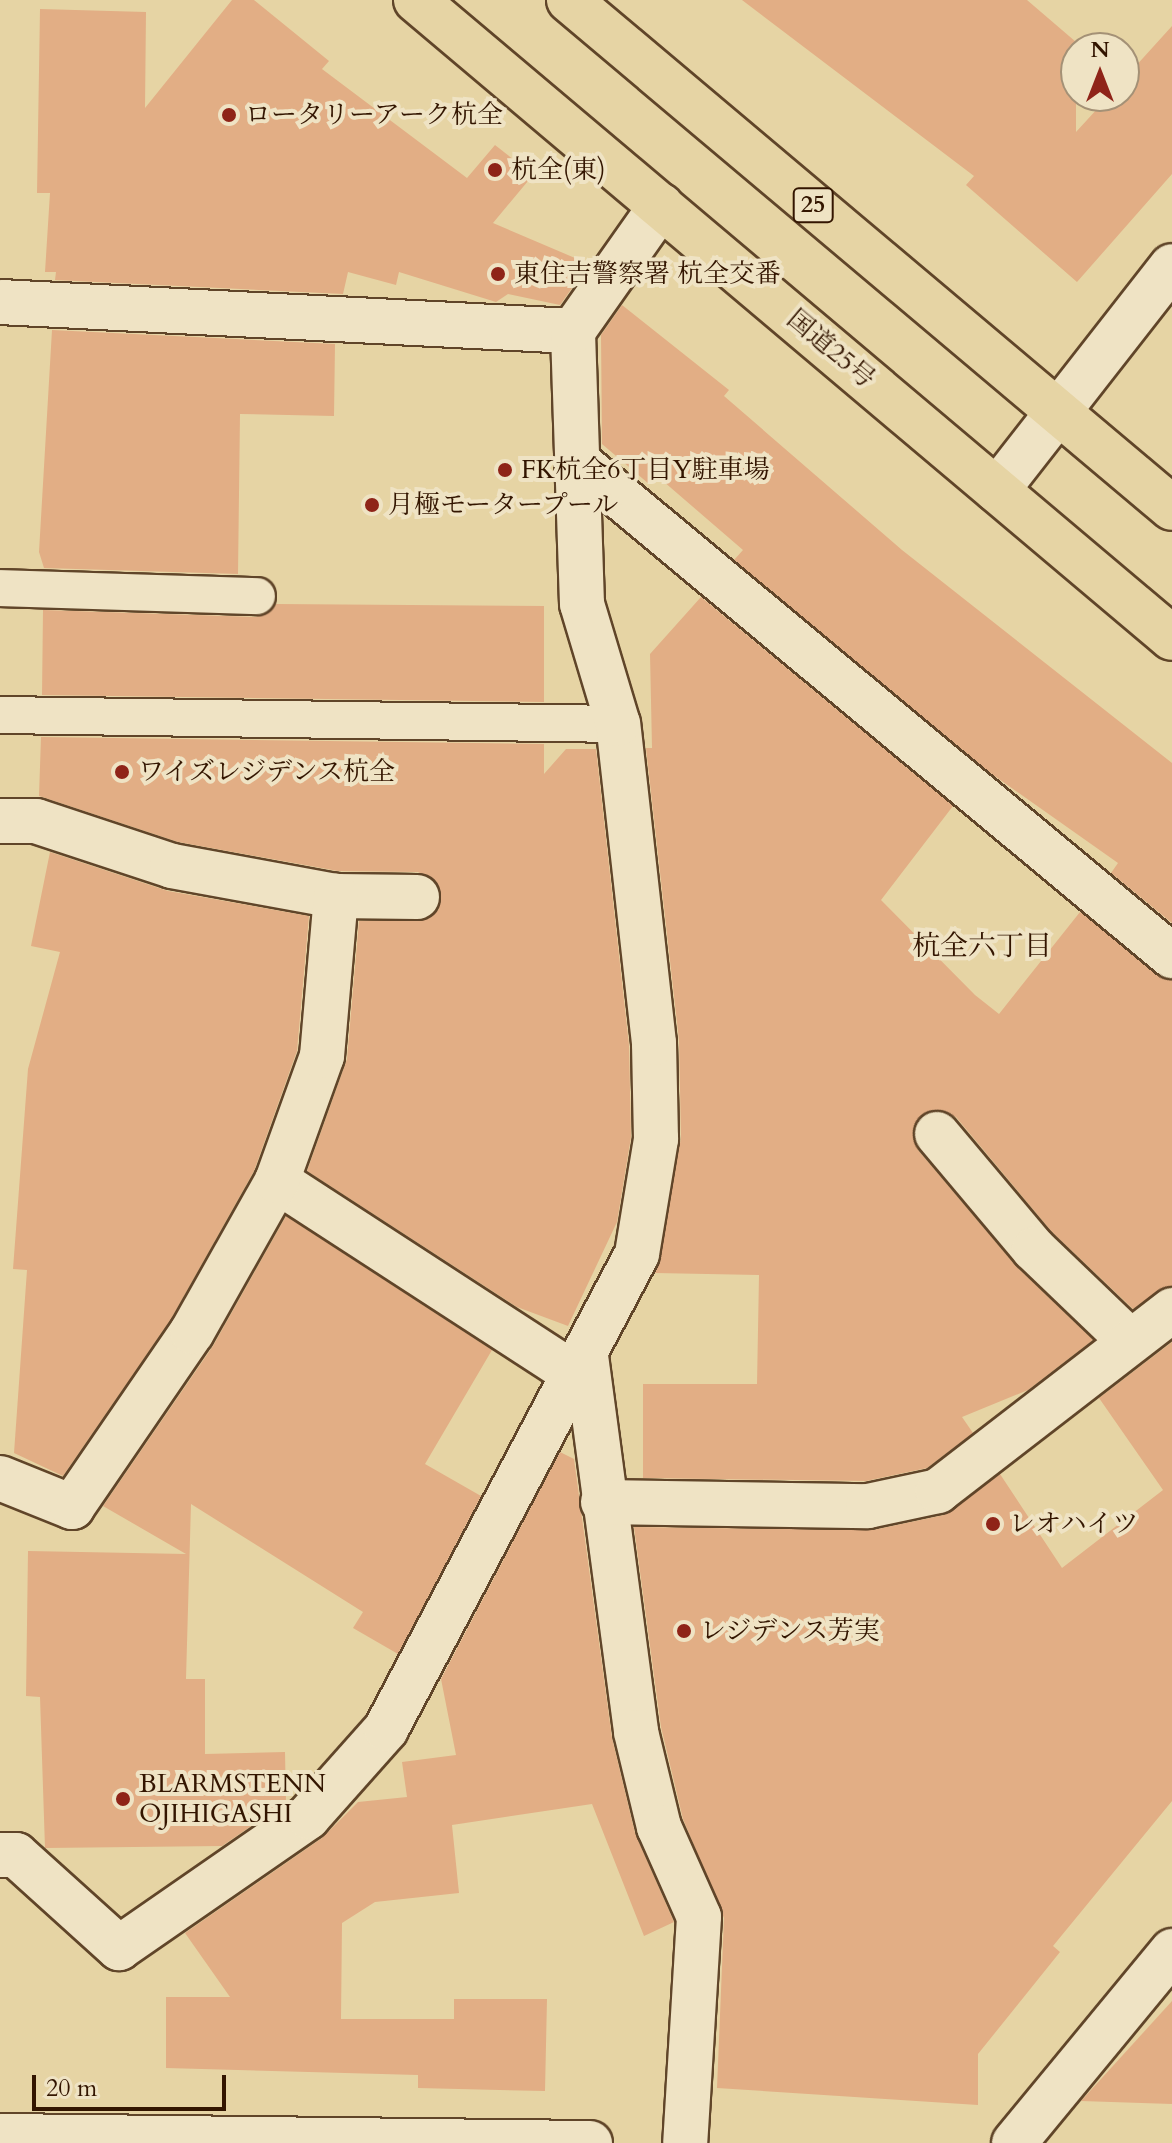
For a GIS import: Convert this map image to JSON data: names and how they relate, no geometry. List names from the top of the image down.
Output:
{
  "streets": {
    "highway": ["25", "国道25号"]
  },
  "districts": ["杭全六丁目"],
  "places": [
    "ロータリーアーク杭全",
    "杭全(東)",
    "東住吉警察署 杭全交番",
    "FK杭全6丁目Y駐車場",
    "月極モータープール",
    "ワイズレジデンス杭全",
    "レオハイツ",
    "レジデンス芳実",
    "BLARMSTENN OJIHIGASHI"
  ],
  "scale_bar": "20 m",
  "north": "top"
}
